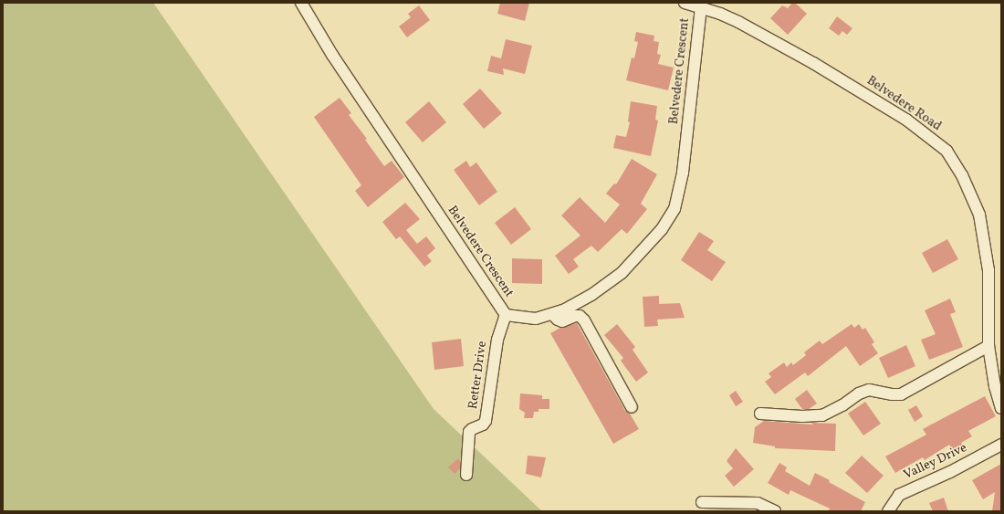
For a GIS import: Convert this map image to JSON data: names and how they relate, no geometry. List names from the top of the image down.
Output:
{
  "streets": {
    "street": [
      "Belvedere Crescent",
      "Belvedere Road",
      "Retter Drive",
      "Valley Drive"
    ]
  },
  "crossings": [
    ["Belvedere Crescent", "Belvedere Road"],
    ["Belvedere Crescent", "Retter Drive"]
  ]
}
